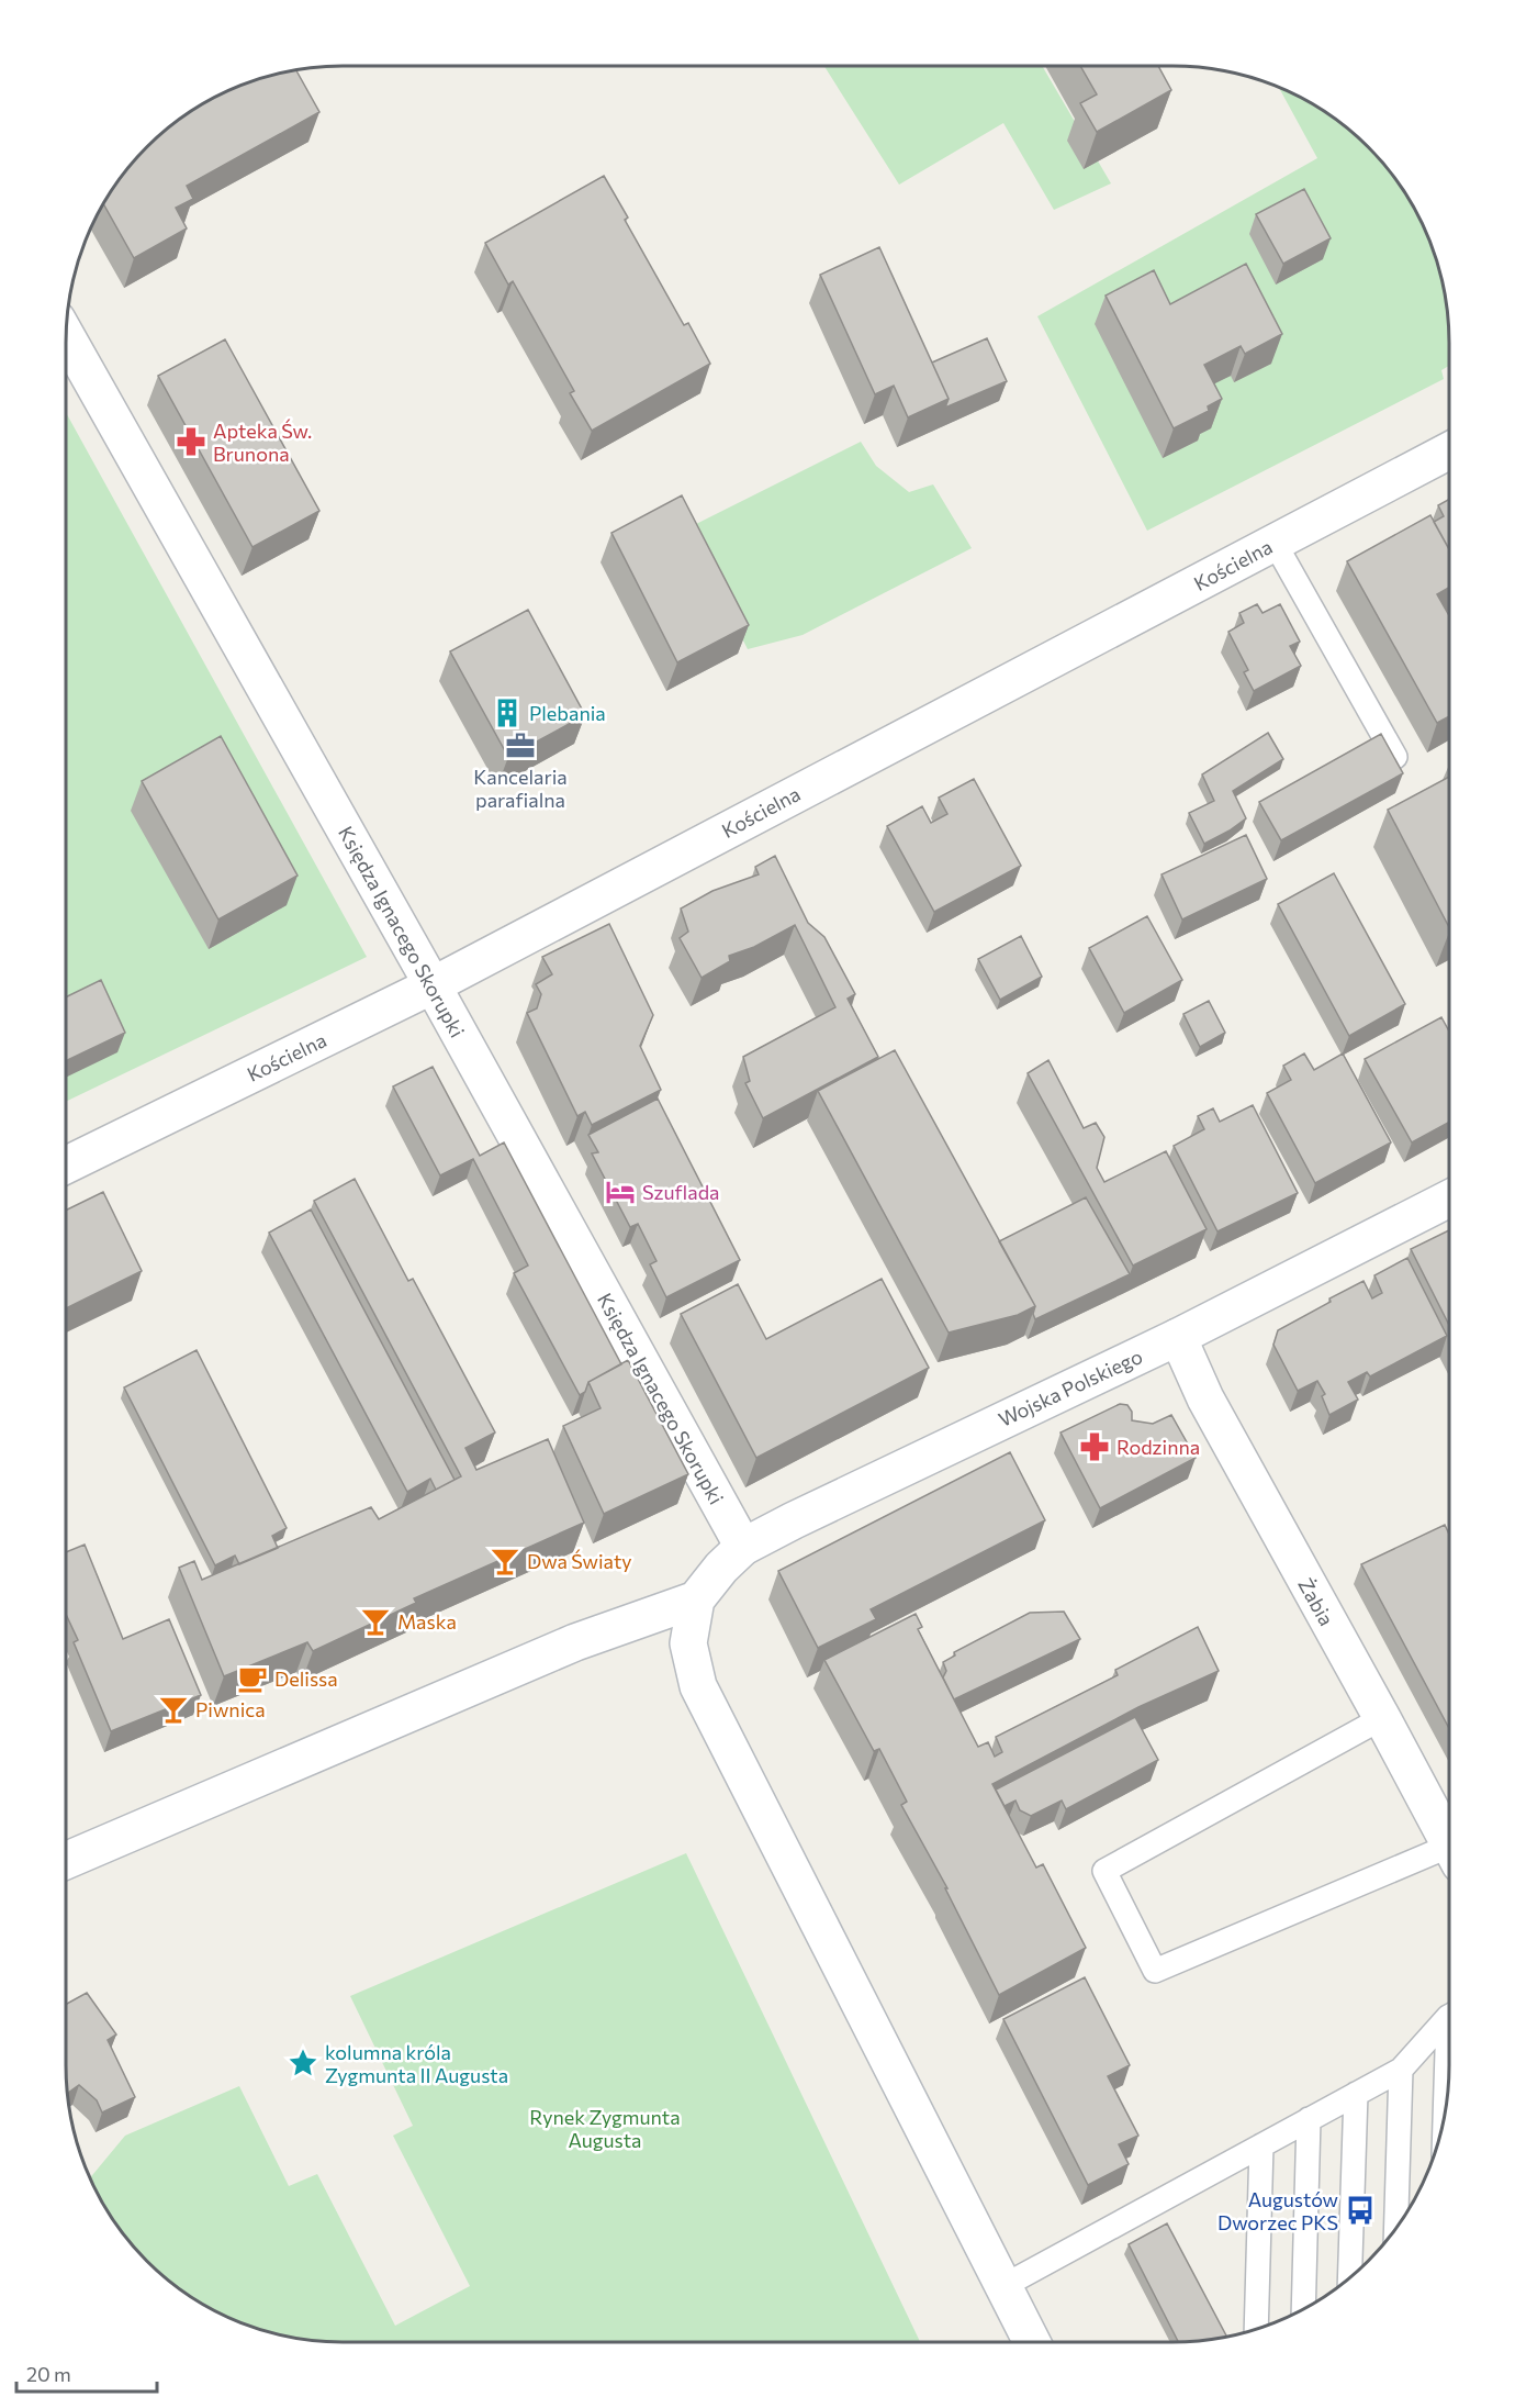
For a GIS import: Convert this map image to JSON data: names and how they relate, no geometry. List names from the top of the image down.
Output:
{
  "streets": {
    "street": [
      "Kościelna",
      "Księdza Ignacego Skorupki",
      "Wojska Polskiego",
      "Żabia"
    ]
  },
  "crossings": [
    ["Kościelna", "Księdza Ignacego Skorupki"],
    ["Księdza Ignacego Skorupki", "Wojska Polskiego"],
    ["Wojska Polskiego", "Żabia"]
  ],
  "parks": ["Rynek Zygmunta Augusta"],
  "places": {
    "pharmacy": ["Apteka Św. Brunona", "Rodzinna"],
    "building": ["Plebania"],
    "office": ["Kancelaria parafialna"],
    "hotel": ["Szuflada"],
    "bar": ["Dwa Światy", "Maska", "Piwnica"],
    "cafe": ["Delissa"],
    "place": ["kolumna króla Zygmunta II Augusta"],
    "bus stop": ["Augustów Dworzec PKS"]
  },
  "scale_bar": "20 m"
}
